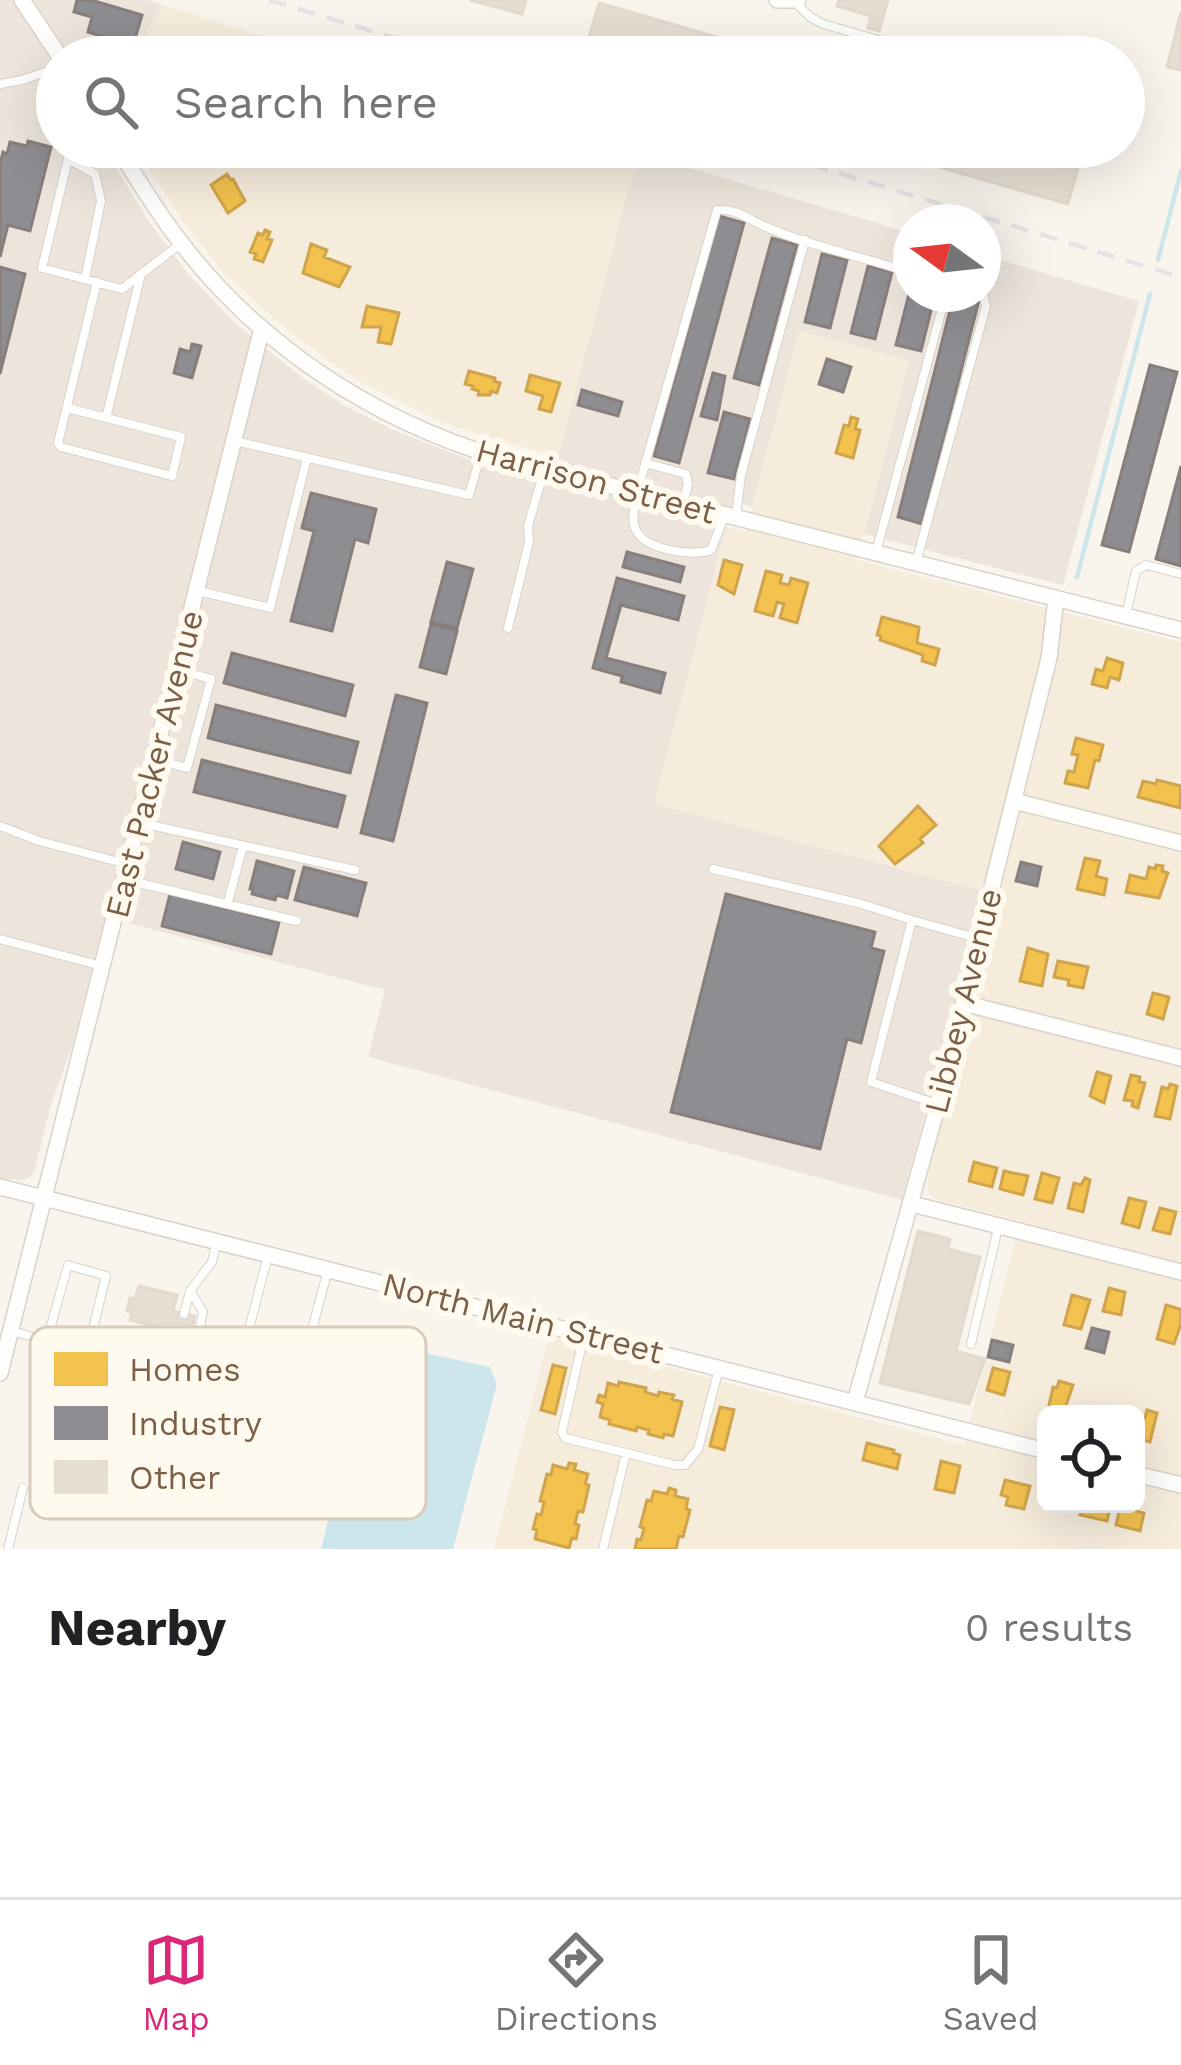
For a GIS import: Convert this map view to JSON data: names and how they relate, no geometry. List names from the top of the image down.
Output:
{
  "streets": {
    "street": [
      "Harrison Street",
      "East Packer Avenue",
      "Libbey Avenue",
      "North Main Street"
    ]
  },
  "crossings": [
    ["Harrison Street", "East Packer Avenue"],
    ["Harrison Street", "Libbey Avenue"],
    ["East Packer Avenue", "North Main Street"],
    ["Libbey Avenue", "North Main Street"]
  ],
  "legend": ["Homes", "Industry", "Other"],
  "north": "left",
  "page": {
    "search": "Search here",
    "heading": ["Nearby", "0 results"],
    "nav": ["Map", "Directions", "Saved"]
  }
}
